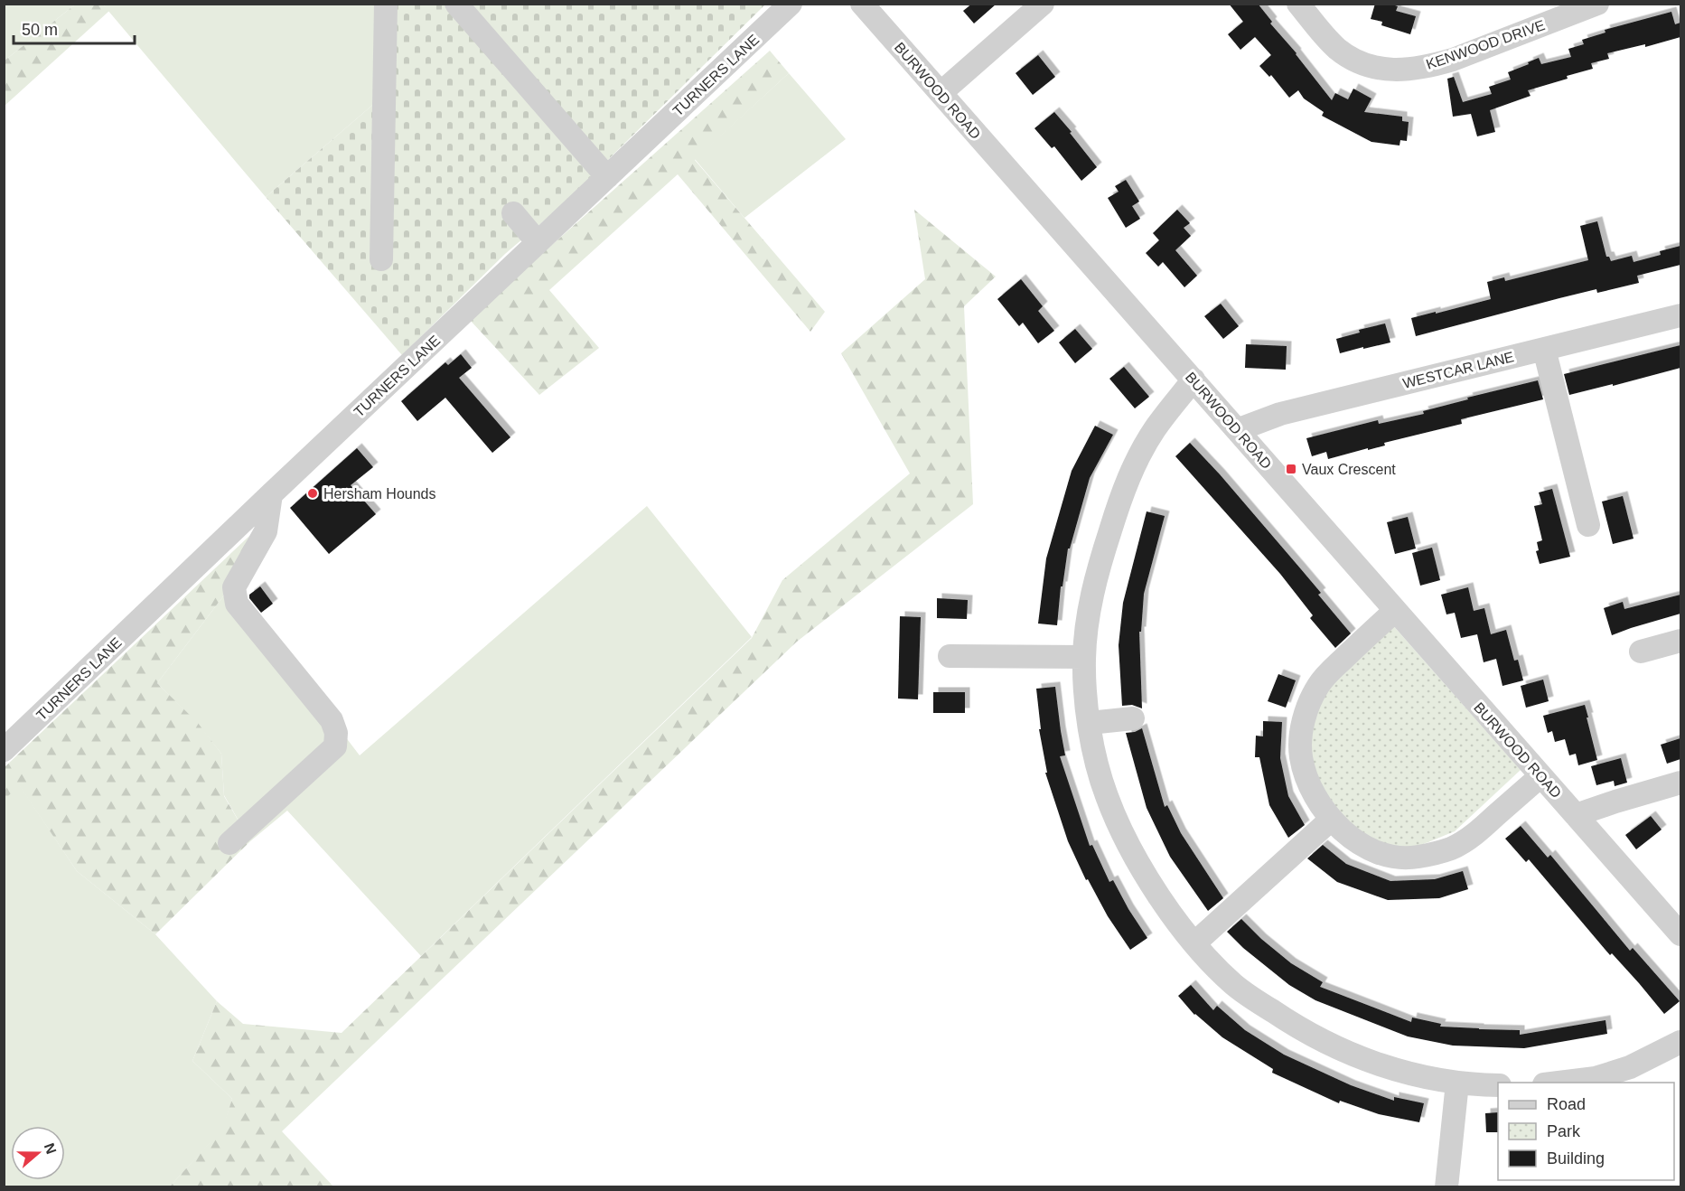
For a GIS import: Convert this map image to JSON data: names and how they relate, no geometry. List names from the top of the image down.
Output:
{
  "streets": {
    "street": [
      "KENWOOD DRIVE",
      "TURNERS LANE",
      "BURWOOD ROAD",
      "WESTCAR LANE"
    ]
  },
  "crossings": [
    ["BURWOOD ROAD", "WESTCAR LANE"]
  ],
  "places": {
    "transit": ["Vaux Crescent"],
    "other": ["Hersham Hounds"]
  },
  "legend": ["Road", "Park", "Building"],
  "scale_bar": "50 m",
  "north": "right"
}
